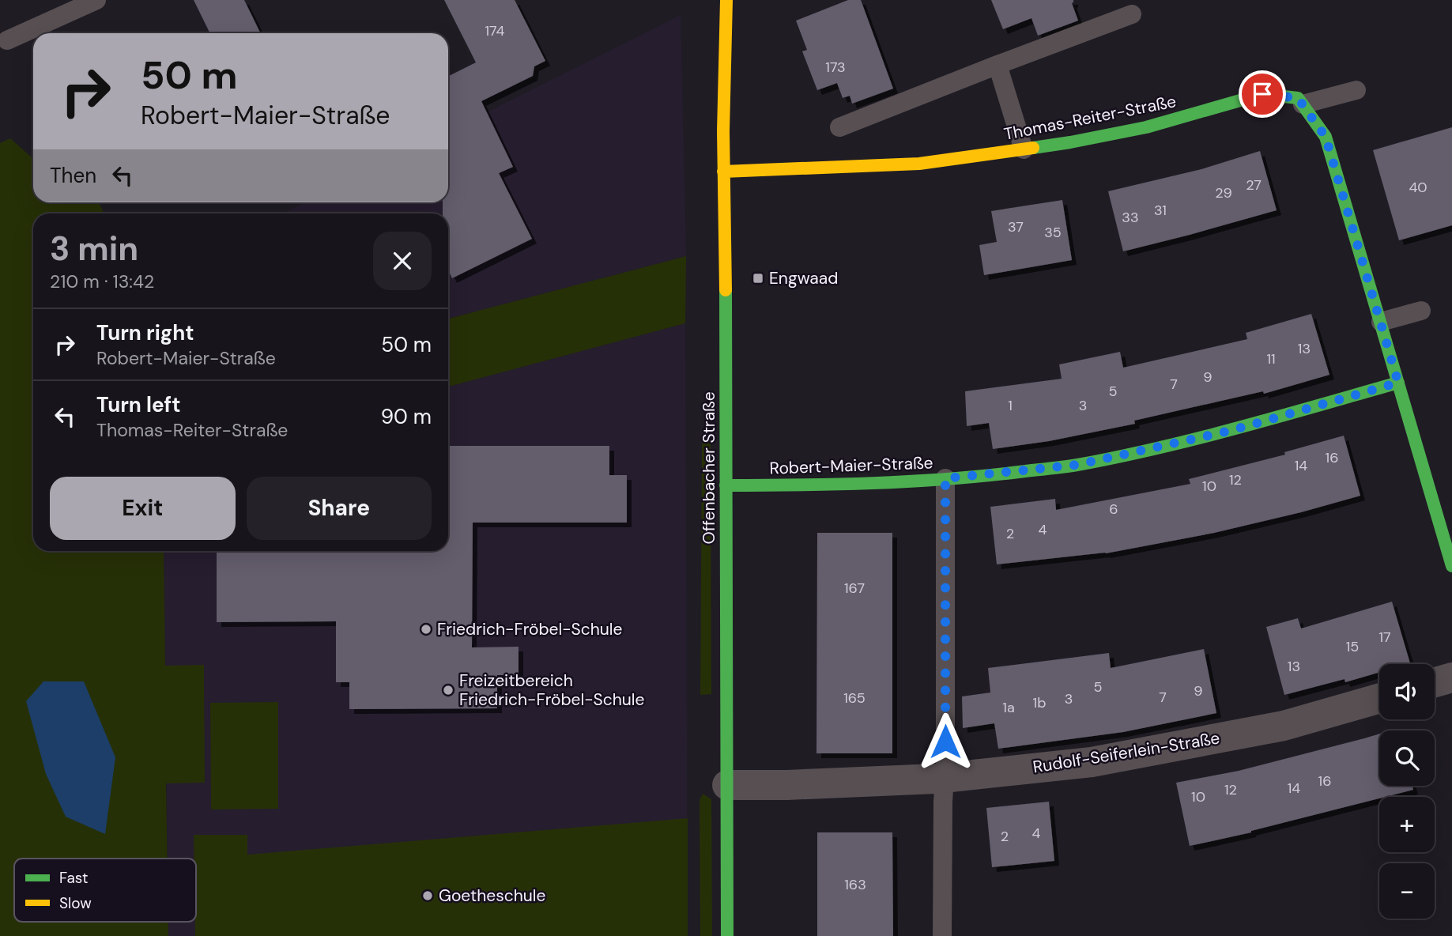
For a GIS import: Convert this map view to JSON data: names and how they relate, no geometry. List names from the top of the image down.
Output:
{
  "streets": {
    "street": [
      "Thomas-Reiter-Straße",
      "Robert-Maier-Straße",
      "Offenbacher Straße",
      "Rudolf-Seiferlein-Straße"
    ]
  },
  "crossings": [
    ["Thomas-Reiter-Straße", "Offenbacher Straße"],
    ["Robert-Maier-Straße", "Offenbacher Straße"],
    ["Offenbacher Straße", "Rudolf-Seiferlein-Straße"]
  ],
  "places": {
    "transit": ["Engwaad"],
    "other": ["Friedrich-Fröbel-Schule", "Freizeitbereich Friedrich-Fröbel-Schule", "Goetheschule"]
  },
  "house_numbers": [
    "174",
    "173",
    "27",
    "40",
    "29",
    "31",
    "33",
    "37",
    "35",
    "13",
    "11",
    "9",
    "7",
    "5",
    "1",
    "3",
    "16",
    "14",
    "12",
    "10",
    "6",
    "4",
    "2",
    "167",
    "17",
    "15",
    "13",
    "5",
    "9",
    "7",
    "165",
    "3",
    "1b",
    "1a",
    "16",
    "14",
    "12",
    "10",
    "4",
    "2",
    "163"
  ],
  "legend": ["Fast", "Slow"],
  "page": {
    "turn": ["50 m", "Robert-Maier-Straße"],
    "then": "Then",
    "heading": ["3 min", "210 m · 13:42"],
    "list": [
      {
        "name": "Turn right",
        "note": "Robert-Maier-Straße",
        "value": "50 m"
      },
      {
        "name": "Turn left",
        "note": "Thomas-Reiter-Straße",
        "value": "90 m"
      }
    ],
    "buttons": ["Exit", "Share"],
    "map_buttons": ["+", "−"]
  }
}
